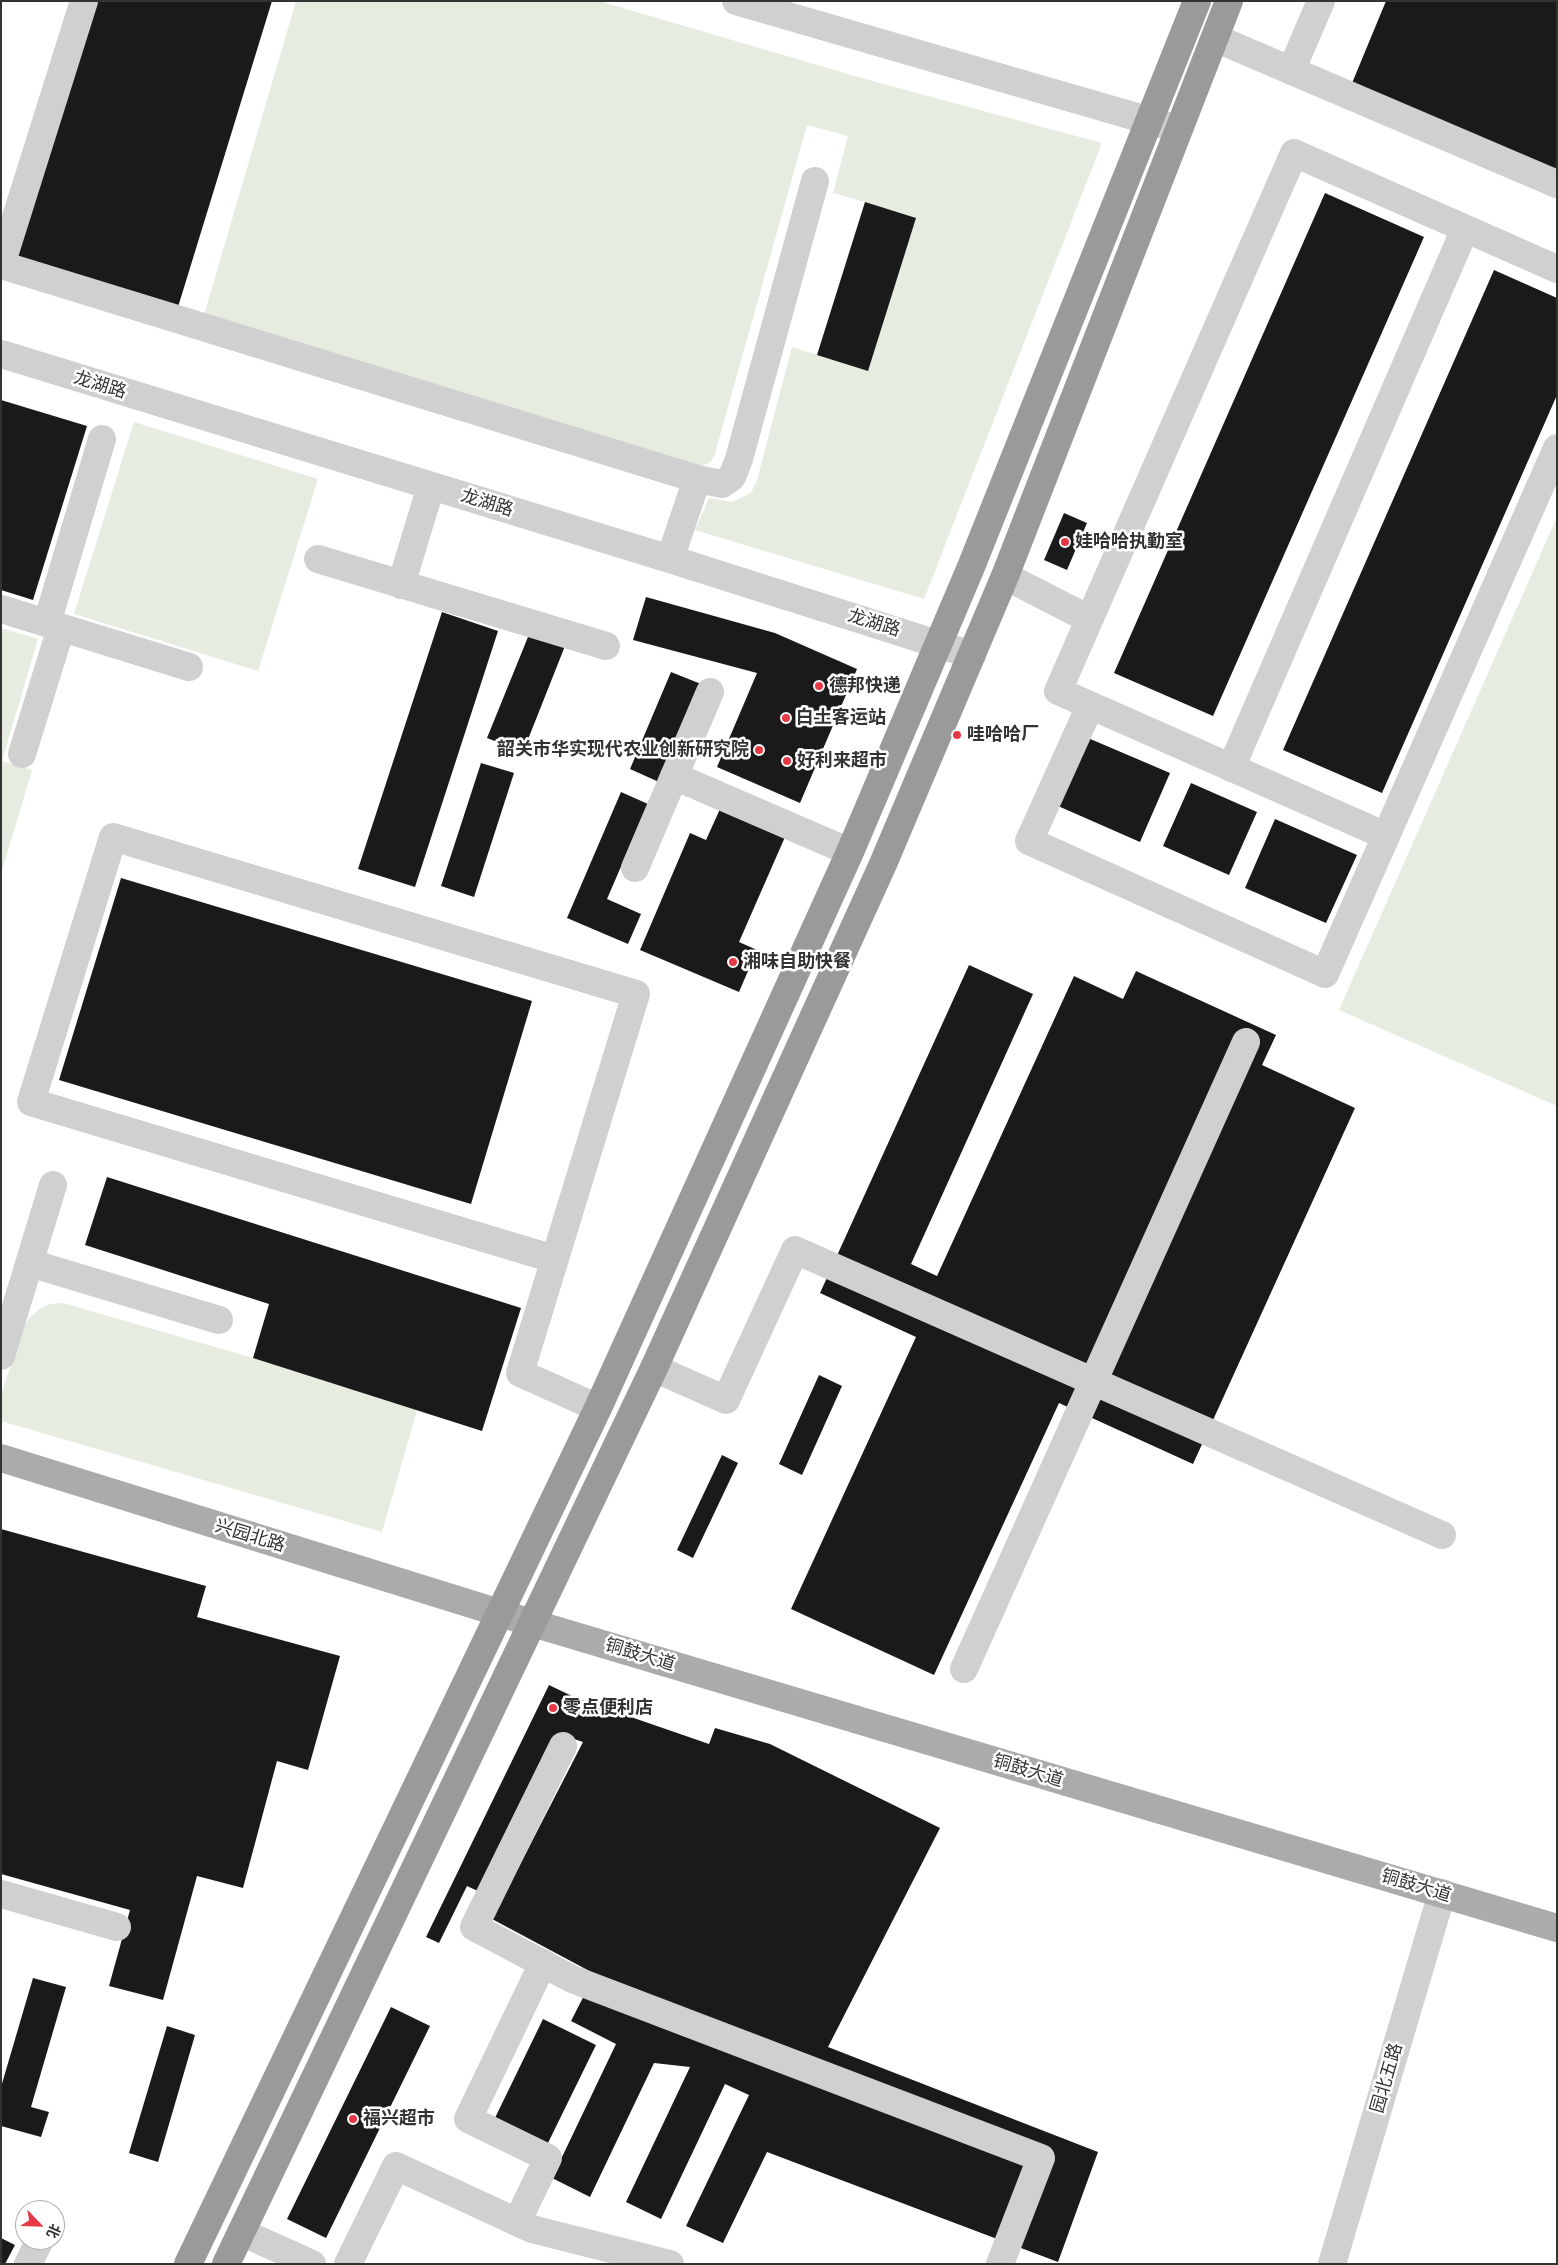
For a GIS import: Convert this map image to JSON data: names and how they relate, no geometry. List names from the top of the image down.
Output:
{
  "streets": {
    "main road": ["兴园北路", "铜鼓大道"],
    "street": ["龙湖路", "园北五路"]
  },
  "crossings": [
    ["兴园北路", "铜鼓大道"],
    ["铜鼓大道", "园北五路"]
  ],
  "places": [
    "娃哈哈执勤室",
    "德邦快递",
    "白土客运站",
    "哇哈哈厂",
    "韶关市华实现代农业创新研究院",
    "好利来超市",
    "湘味自助快餐",
    "零点便利店",
    "福兴超市"
  ],
  "north": "bottom right"
}
